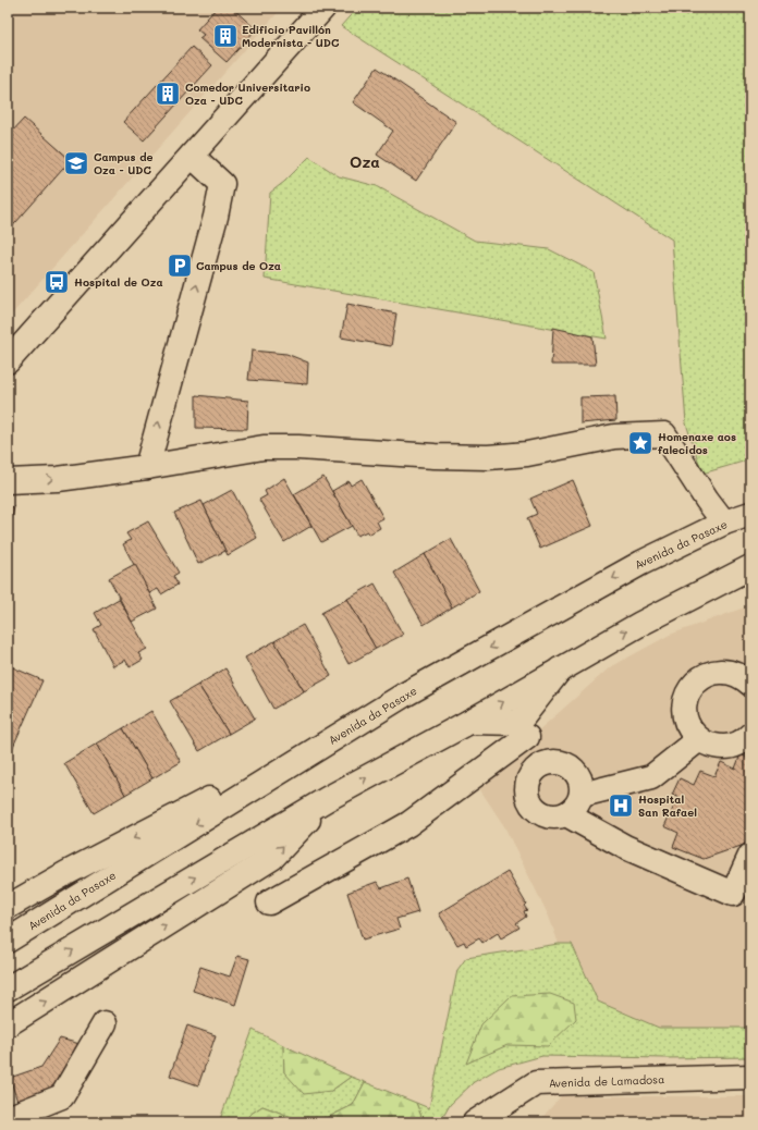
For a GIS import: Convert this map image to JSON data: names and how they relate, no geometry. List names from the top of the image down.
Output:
{
  "streets": {
    "main road": ["Avenida da Pasaxe", "Avenida de Lamadosa"]
  },
  "districts": ["Oza"],
  "places": {
    "building": ["Edificio Pavillón Modernista - UDC", "Comedor Universitario Oza - UDC"],
    "school or university": ["Campus de Oza - UDC"],
    "parking": ["Campus de Oza"],
    "bus stop": ["Hospital de Oza"],
    "place": ["Homenaxe aos falecidos"],
    "hospital": ["Hospital San Rafael"]
  }
}
